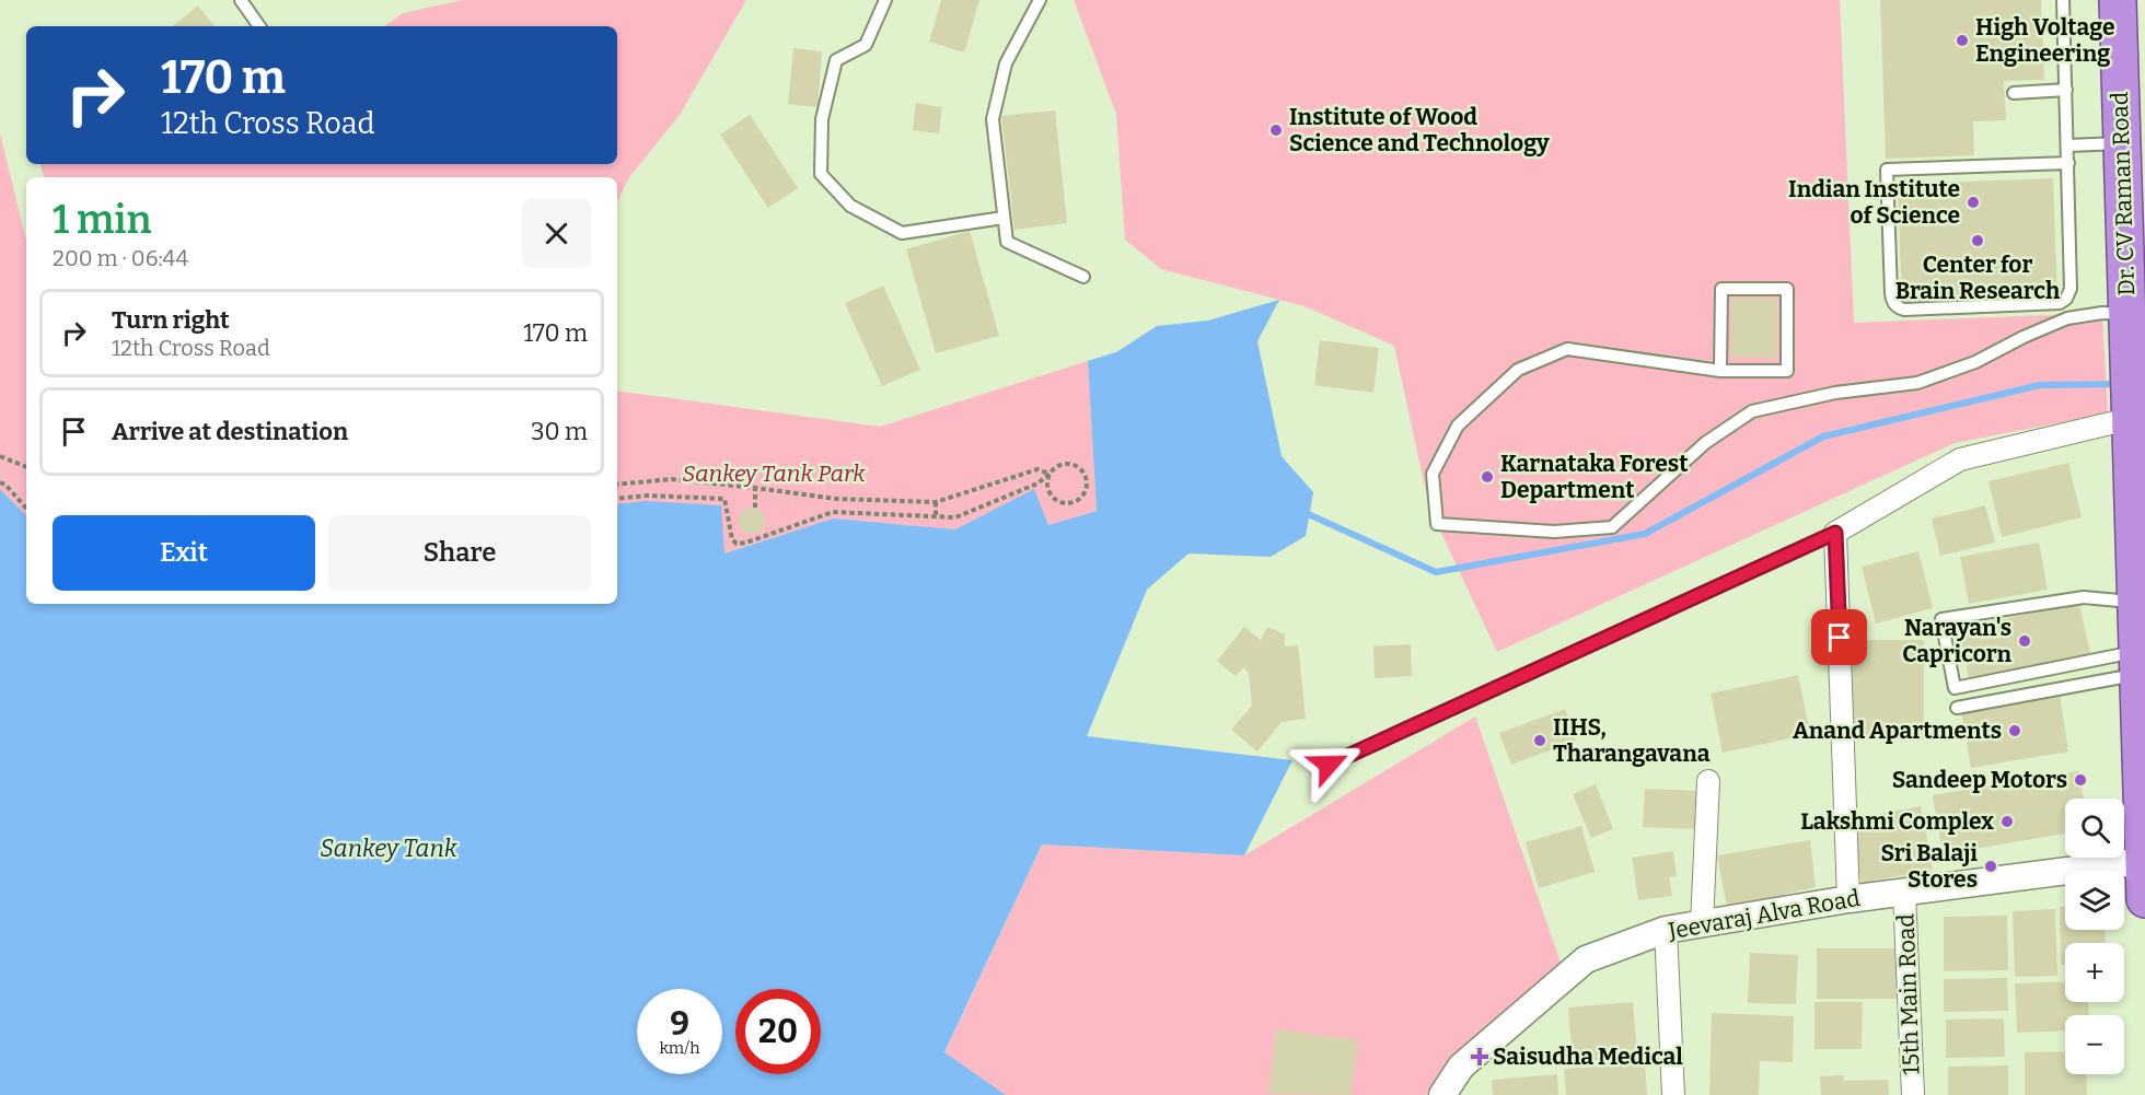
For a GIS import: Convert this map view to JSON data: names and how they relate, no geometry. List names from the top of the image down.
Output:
{
  "streets": {
    "highway": ["Dr. CV Raman Road"],
    "street": ["Jeevaraj Alva Road", "15th Main Road"]
  },
  "crossings": [
    ["Dr. CV Raman Road", "Jeevaraj Alva Road"],
    ["Jeevaraj Alva Road", "15th Main Road"]
  ],
  "water": ["Sankey Tank"],
  "parks": ["Sankey Tank Park"],
  "places": {
    "other": [
      "High Voltage Engineering",
      "Institute of Wood Science and Technology",
      "Indian Institute of Science",
      "Center for Brain Research",
      "Karnataka Forest Department",
      "Narayan's Capricorn",
      "Anand Apartments",
      "IIHS, Tharangavana",
      "Sandeep Motors",
      "Lakshmi Complex",
      "Sri Balaji Stores"
    ],
    "health": ["Saisudha Medical"]
  },
  "page": {
    "turn": ["170 m", "12th Cross Road"],
    "heading": ["1 min", "200 m · 06:44"],
    "list": [
      {
        "name": "Turn right",
        "note": "12th Cross Road",
        "value": "170 m"
      },
      {
        "name": "Arrive at destination",
        "value": "30 m"
      }
    ],
    "buttons": ["Exit", "Share"],
    "map_buttons": ["+", "−"],
    "speed": "9 km/h",
    "limit": "20"
  }
}
